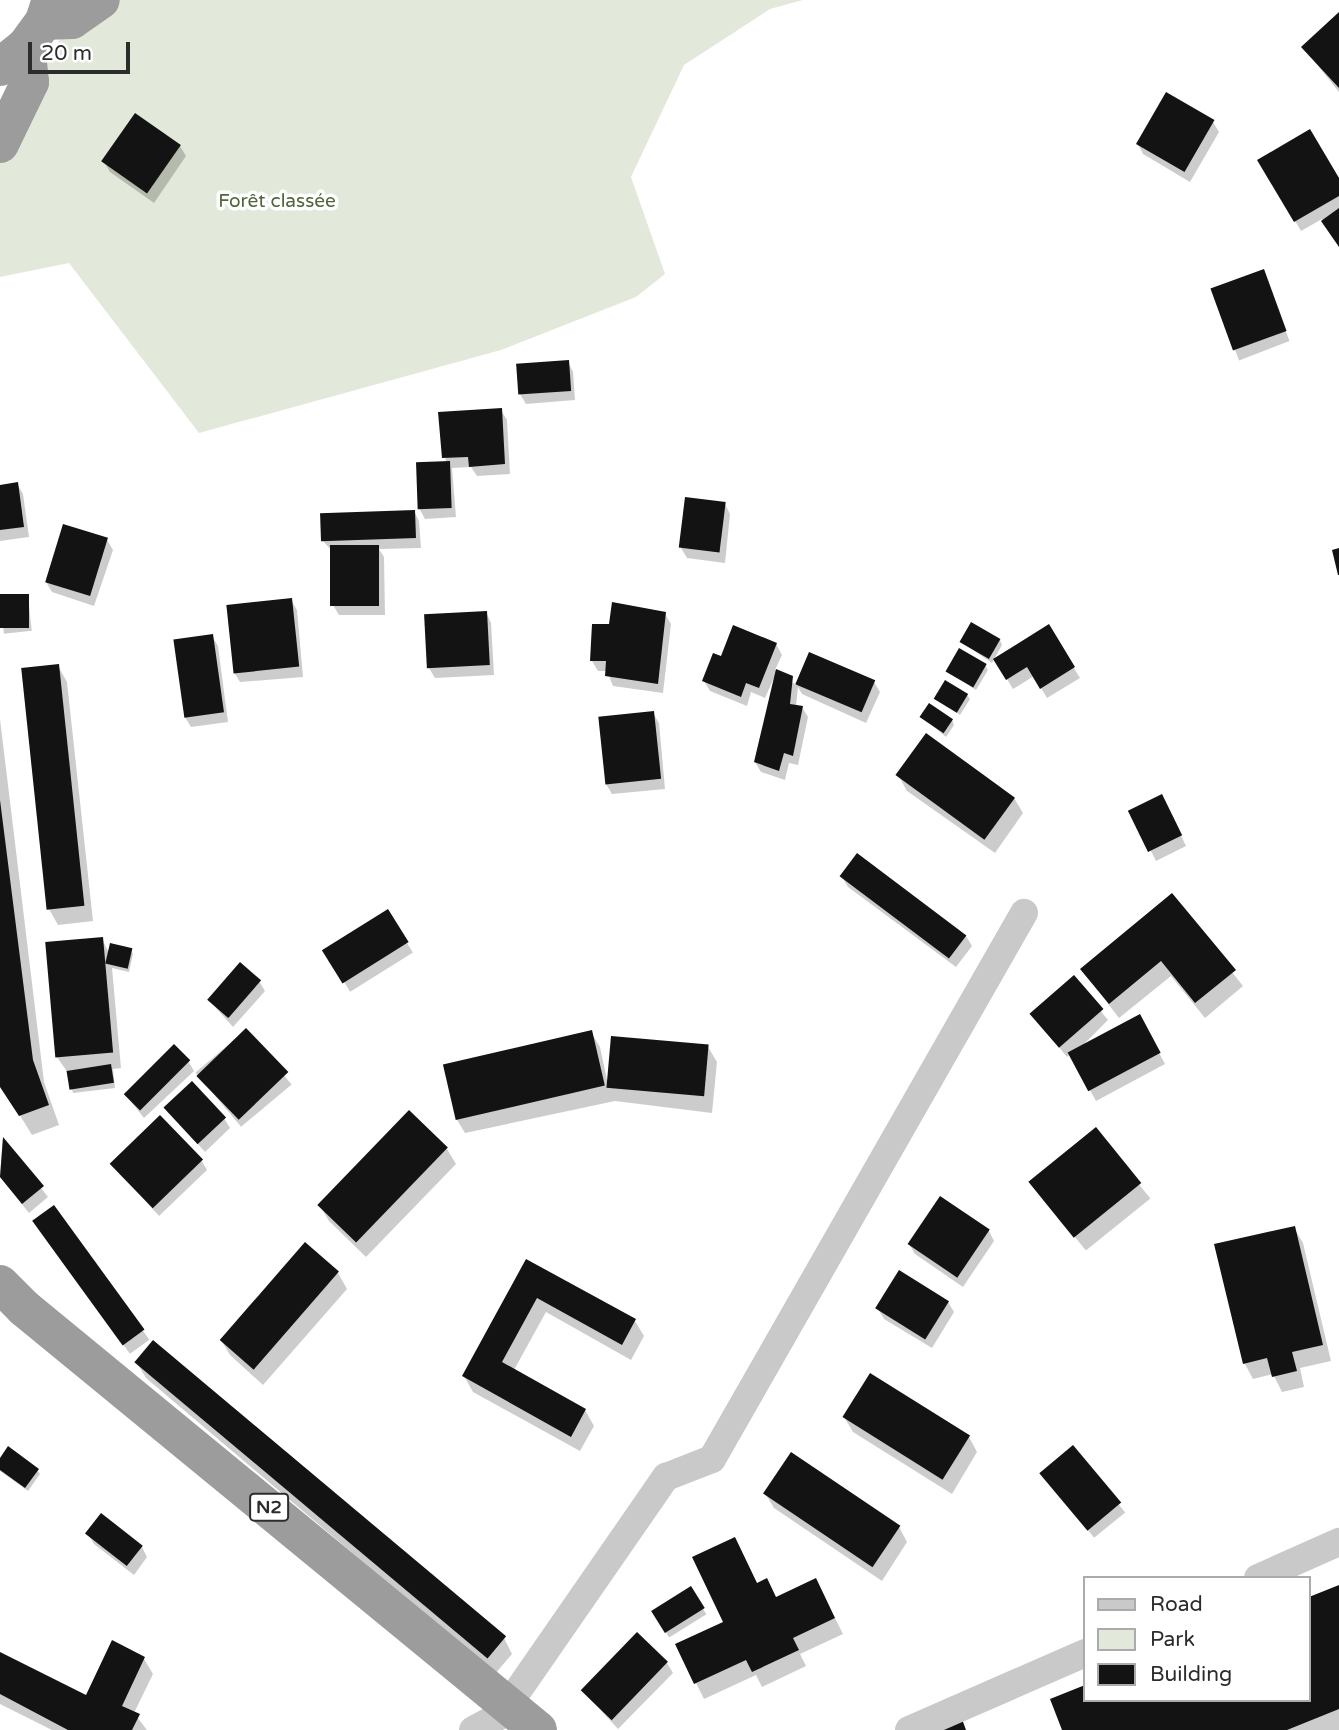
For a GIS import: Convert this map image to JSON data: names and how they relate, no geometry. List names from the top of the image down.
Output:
{
  "streets": {
    "highway": ["N2"]
  },
  "parks": ["Forêt classée"],
  "legend": ["Road", "Park", "Building"],
  "scale_bar": "20 m"
}
